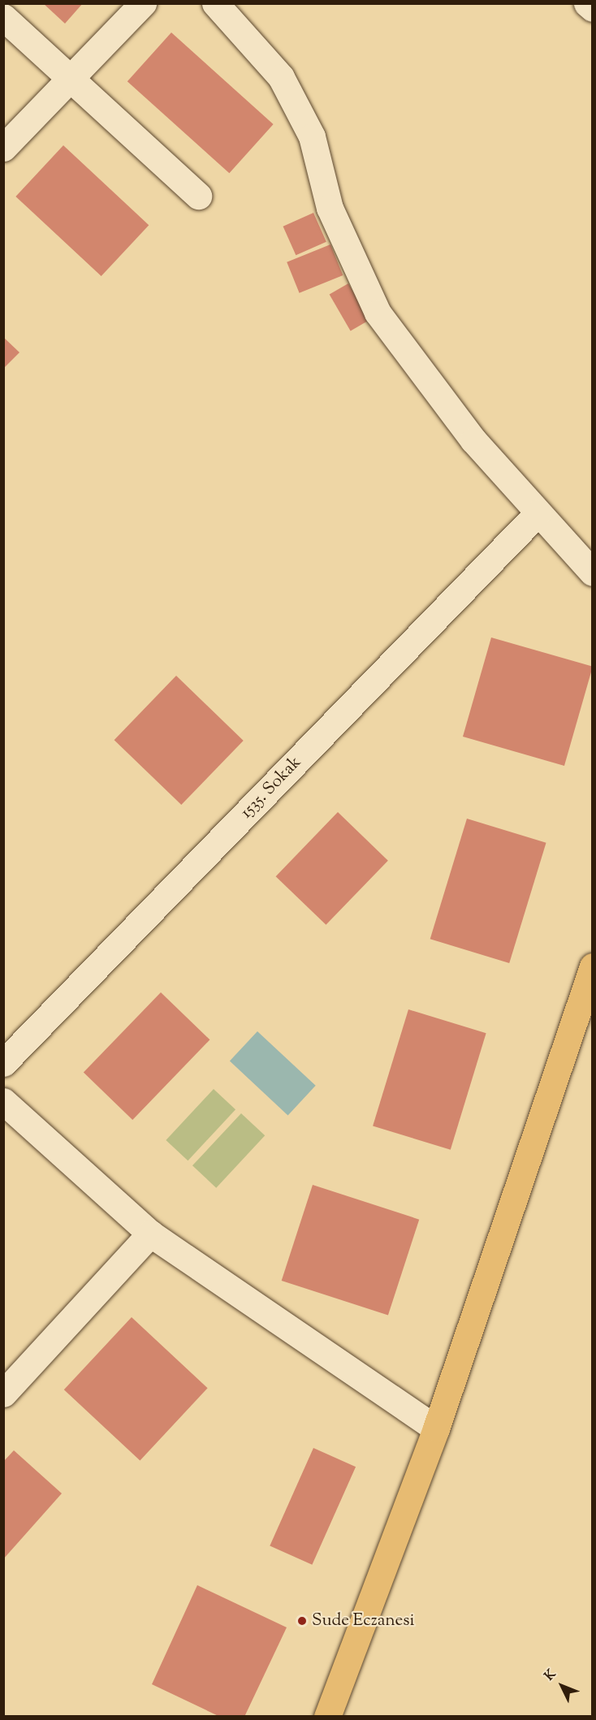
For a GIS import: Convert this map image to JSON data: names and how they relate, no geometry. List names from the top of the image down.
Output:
{
  "streets": {
    "street": ["1535. Sokak"]
  },
  "places": ["Sude Eczanesi"],
  "north": "top left"
}
